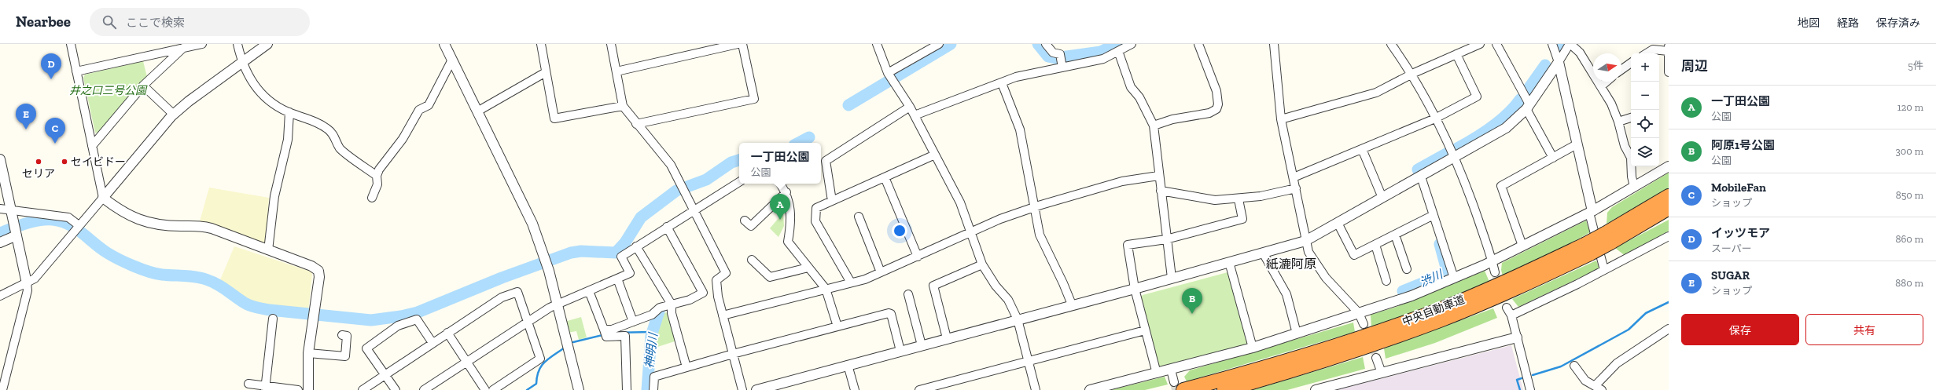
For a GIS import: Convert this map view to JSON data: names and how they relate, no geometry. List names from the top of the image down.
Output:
{
  "streets": {
    "highway": ["中央自動車道"]
  },
  "districts": ["紙漉阿原"],
  "water": ["渋川", "神明川"],
  "parks": ["井之口三号公園"],
  "places": ["セリア", "セイビドー"],
  "north": "right",
  "page": {
    "header": "Nearbee",
    "search": "ここで検索",
    "nav": ["地図", "経路", "保存済み"],
    "heading": ["周辺", "5件"],
    "map_buttons": ["+", "−"],
    "pins": [
      "D",
      "E",
      "C",
      "A",
      "B"
    ],
    "list": [
      {
        "mark": "A",
        "name": "一丁田公園",
        "note": "公園",
        "value": "120 m"
      },
      {
        "mark": "B",
        "name": "阿原1号公園",
        "note": "公園",
        "value": "300 m"
      },
      {
        "mark": "C",
        "name": "MobileFan",
        "note": "ショップ",
        "value": "850 m"
      },
      {
        "mark": "D",
        "name": "イッツモア",
        "note": "スーパー",
        "value": "860 m"
      },
      {
        "mark": "E",
        "name": "SUGAR",
        "note": "ショップ",
        "value": "880 m"
      }
    ],
    "popup": ["一丁田公園", "公園"],
    "buttons": ["保存", "共有"]
  }
}
